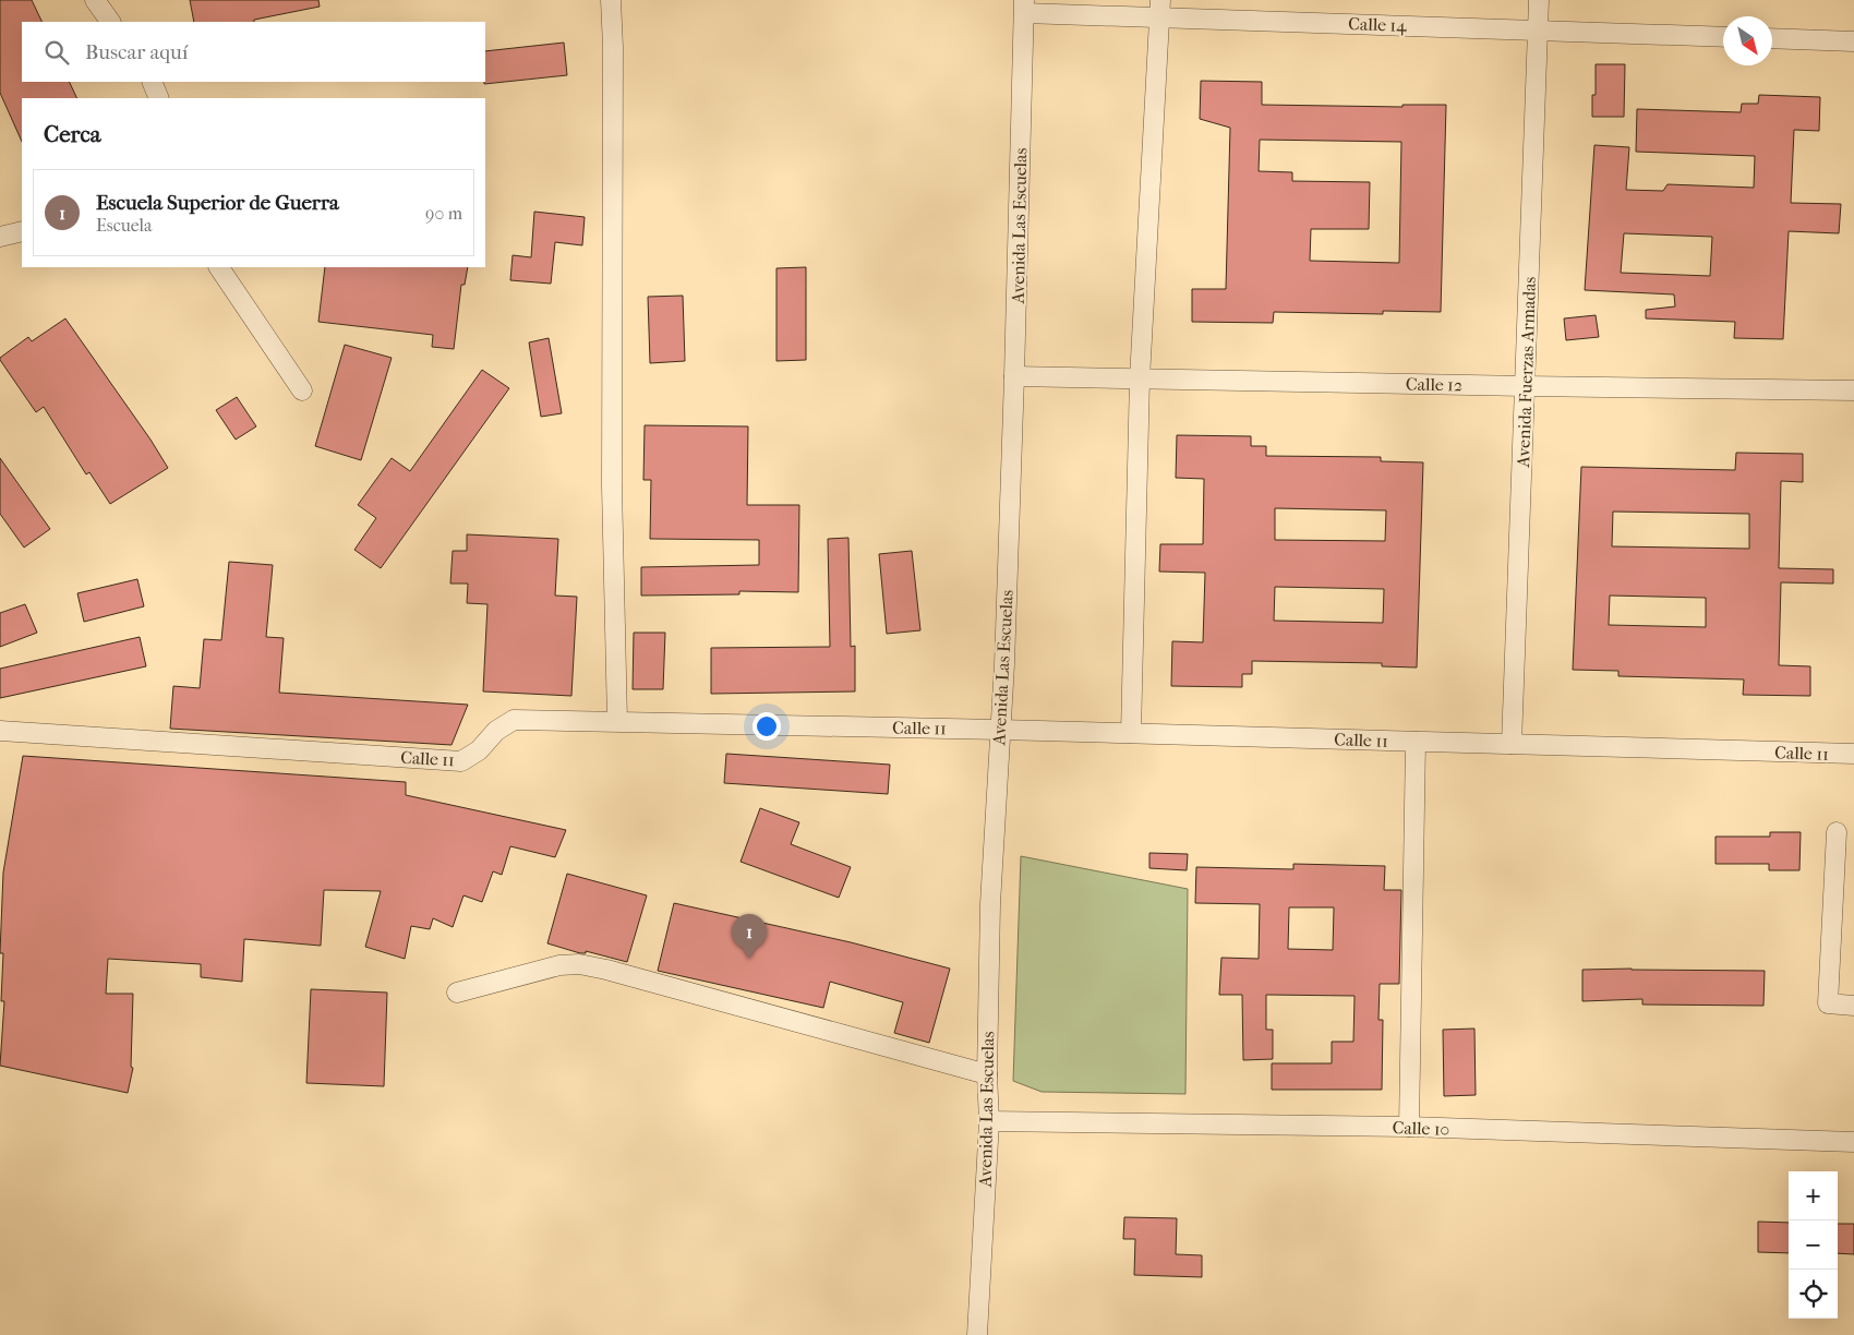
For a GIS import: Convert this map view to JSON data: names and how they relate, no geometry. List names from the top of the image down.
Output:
{
  "streets": {
    "street": [
      "Calle 14",
      "Avenida Las Escuelas",
      "Avenida Fuerzas Armadas",
      "Calle 12",
      "Calle 11",
      "Calle 10"
    ]
  },
  "crossings": [
    ["Calle 14", "Avenida Las Escuelas"],
    ["Calle 14", "Avenida Fuerzas Armadas"],
    ["Avenida Las Escuelas", "Calle 12"],
    ["Avenida Las Escuelas", "Calle 11"],
    ["Avenida Las Escuelas", "Calle 10"],
    ["Avenida Fuerzas Armadas", "Calle 12"],
    ["Avenida Fuerzas Armadas", "Calle 11"]
  ],
  "north": "bottom right",
  "page": {
    "search": "Buscar aquí",
    "heading": "Cerca",
    "list": [
      {
        "mark": "1",
        "name": "Escuela Superior de Guerra",
        "note": "Escuela",
        "value": "90 m"
      }
    ],
    "pins": "1",
    "map_buttons": ["+", "−"]
  }
}
